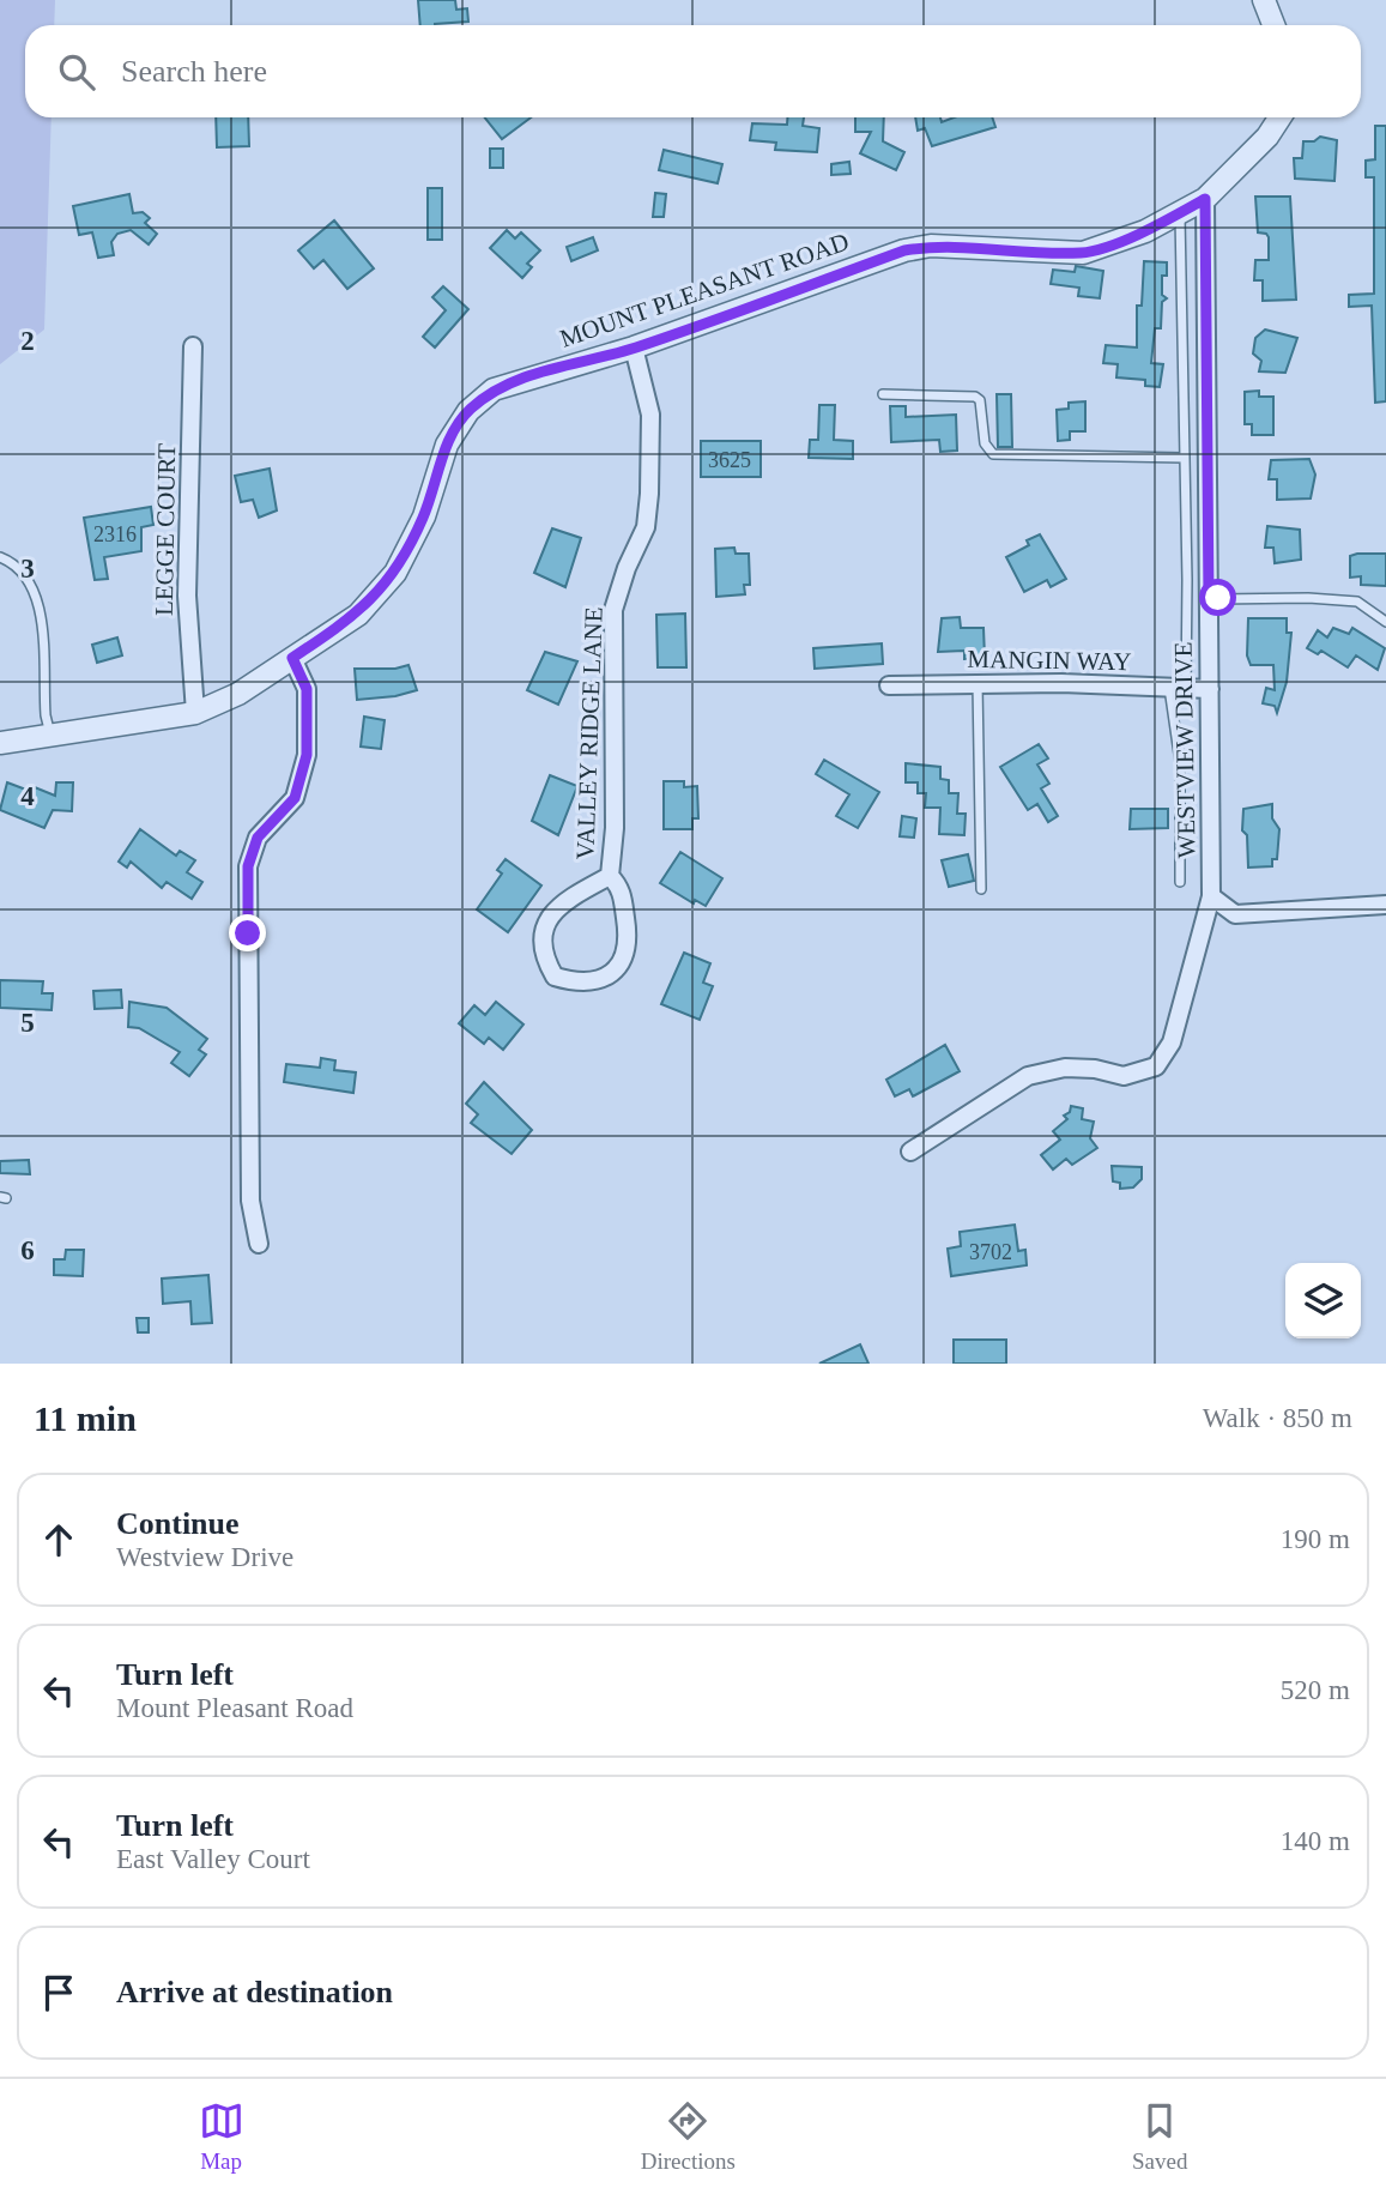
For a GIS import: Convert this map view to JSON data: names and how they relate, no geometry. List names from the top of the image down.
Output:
{
  "streets": {
    "street": [
      "MOUNT PLEASANT ROAD",
      "LEGGE COURT",
      "MANGIN WAY",
      "VALLEY RIDGE LANE",
      "WESTVIEW DRIVE"
    ]
  },
  "crossings": [
    ["MOUNT PLEASANT ROAD", "LEGGE COURT"],
    ["MOUNT PLEASANT ROAD", "VALLEY RIDGE LANE"],
    ["MOUNT PLEASANT ROAD", "WESTVIEW DRIVE"],
    ["MANGIN WAY", "WESTVIEW DRIVE"]
  ],
  "house_numbers": ["3625", "2316", "3702"],
  "page": {
    "search": "Search here",
    "heading": ["11 min", "Walk · 850 m"],
    "list": [
      ["Continue", "Westview Drive", "190 m"],
      ["Turn left", "Mount Pleasant Road", "520 m"],
      ["Turn left", "East Valley Court", "140 m"],
      "Arrive at destination"
    ],
    "nav": ["Map", "Directions", "Saved"]
  },
  "grid": {
    "rows": [
      "2",
      "3",
      "4",
      "5",
      "6"
    ]
  }
}
